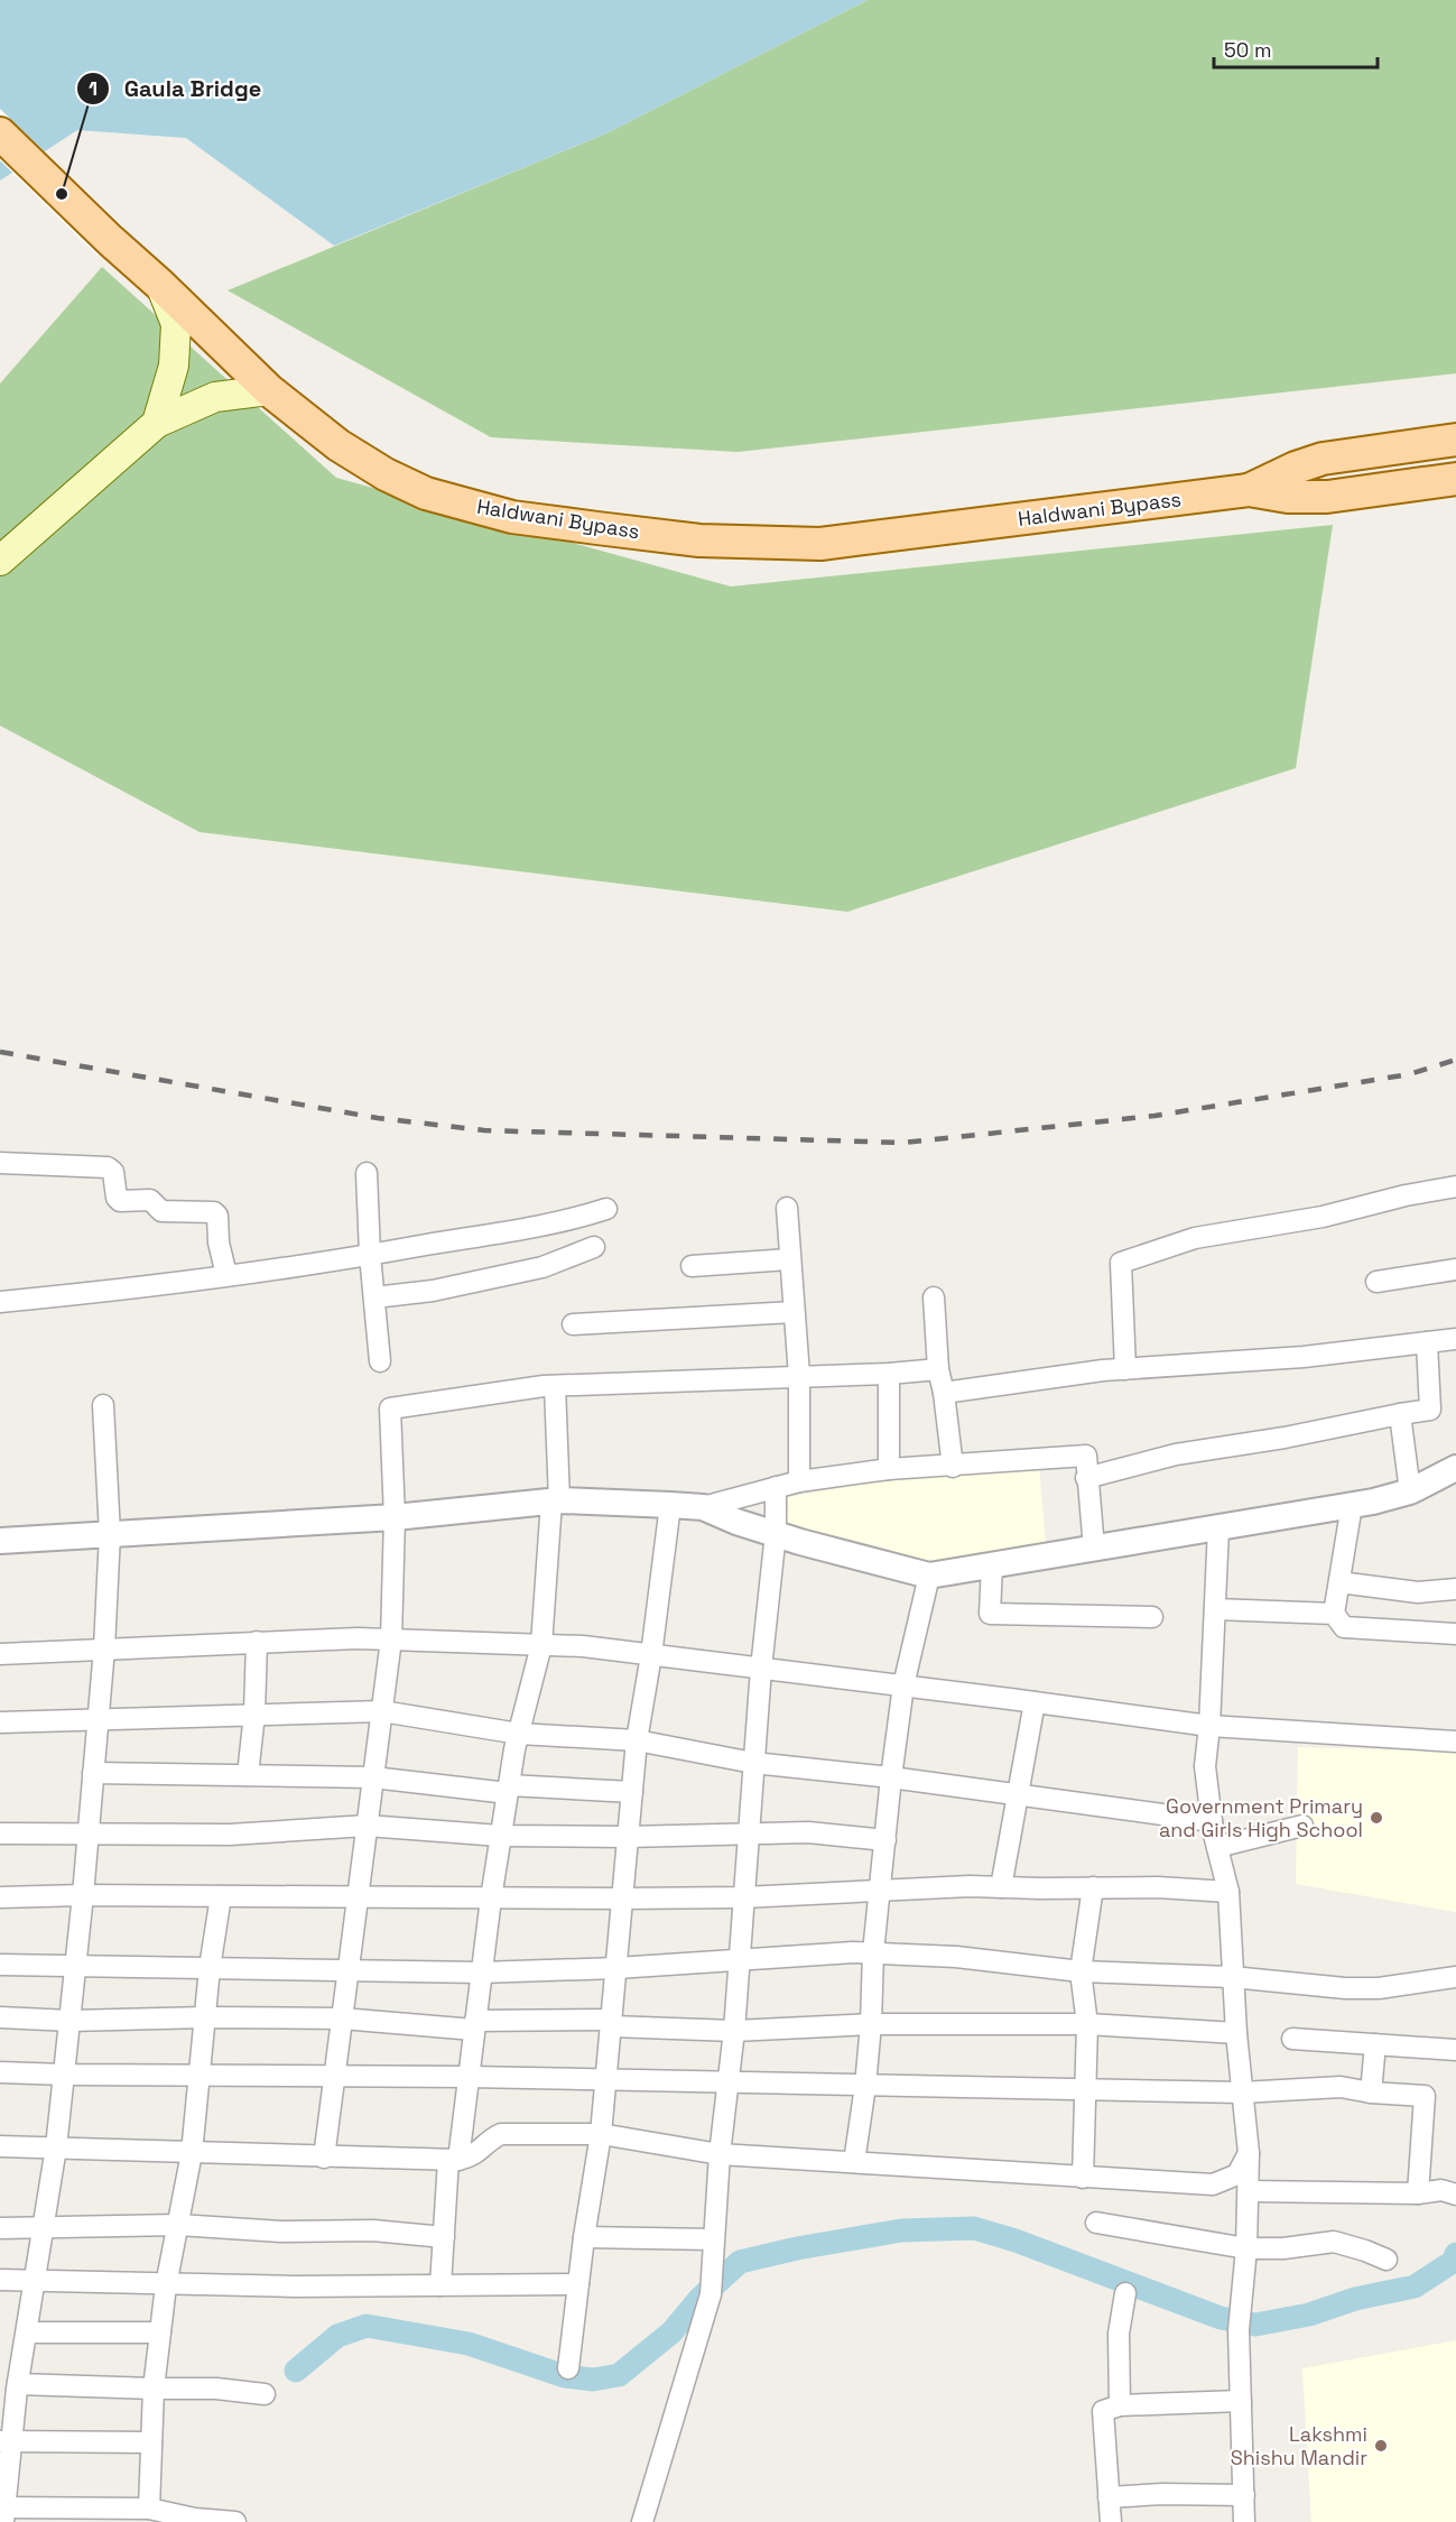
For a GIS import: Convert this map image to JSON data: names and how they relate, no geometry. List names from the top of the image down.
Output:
{
  "streets": {
    "main road": ["Haldwani Bypass"]
  },
  "places": ["Gaula Bridge", "Government Primary and Girls High School", "Lakshmi Shishu Mandir"],
  "scale_bar": "50 m"
}
